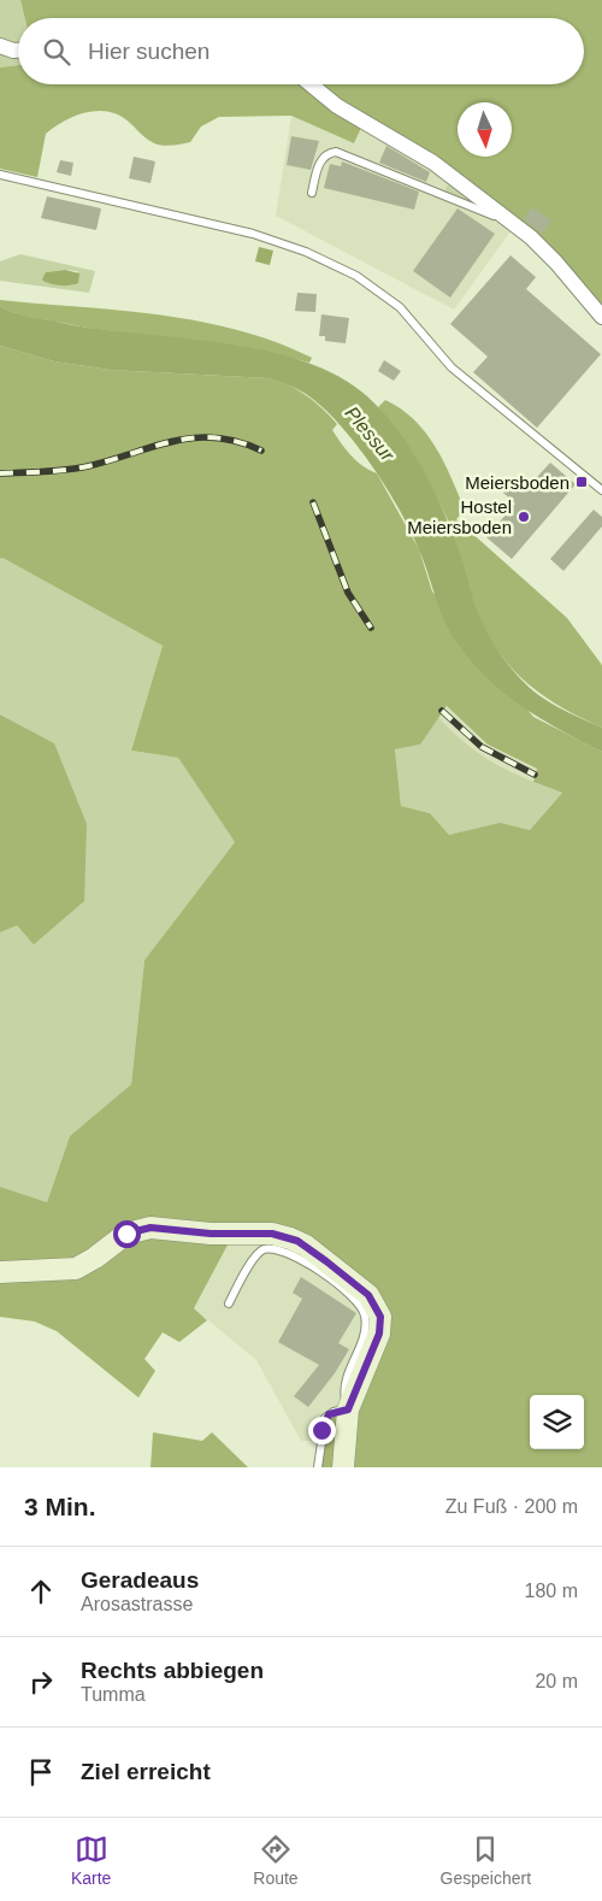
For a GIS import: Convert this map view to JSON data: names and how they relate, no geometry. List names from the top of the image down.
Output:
{
  "water": ["Plessur"],
  "places": {
    "transit": ["Meiersboden"],
    "other": ["Hostel Meiersboden"]
  },
  "north": "bottom",
  "page": {
    "search": "Hier suchen",
    "heading": ["3 Min.", "Zu Fuß · 200 m"],
    "list": [
      ["Geradeaus", "Arosastrasse", "180 m"],
      ["Rechts abbiegen", "Tumma", "20 m"],
      "Ziel erreicht"
    ],
    "nav": ["Karte", "Route", "Gespeichert"]
  }
}
